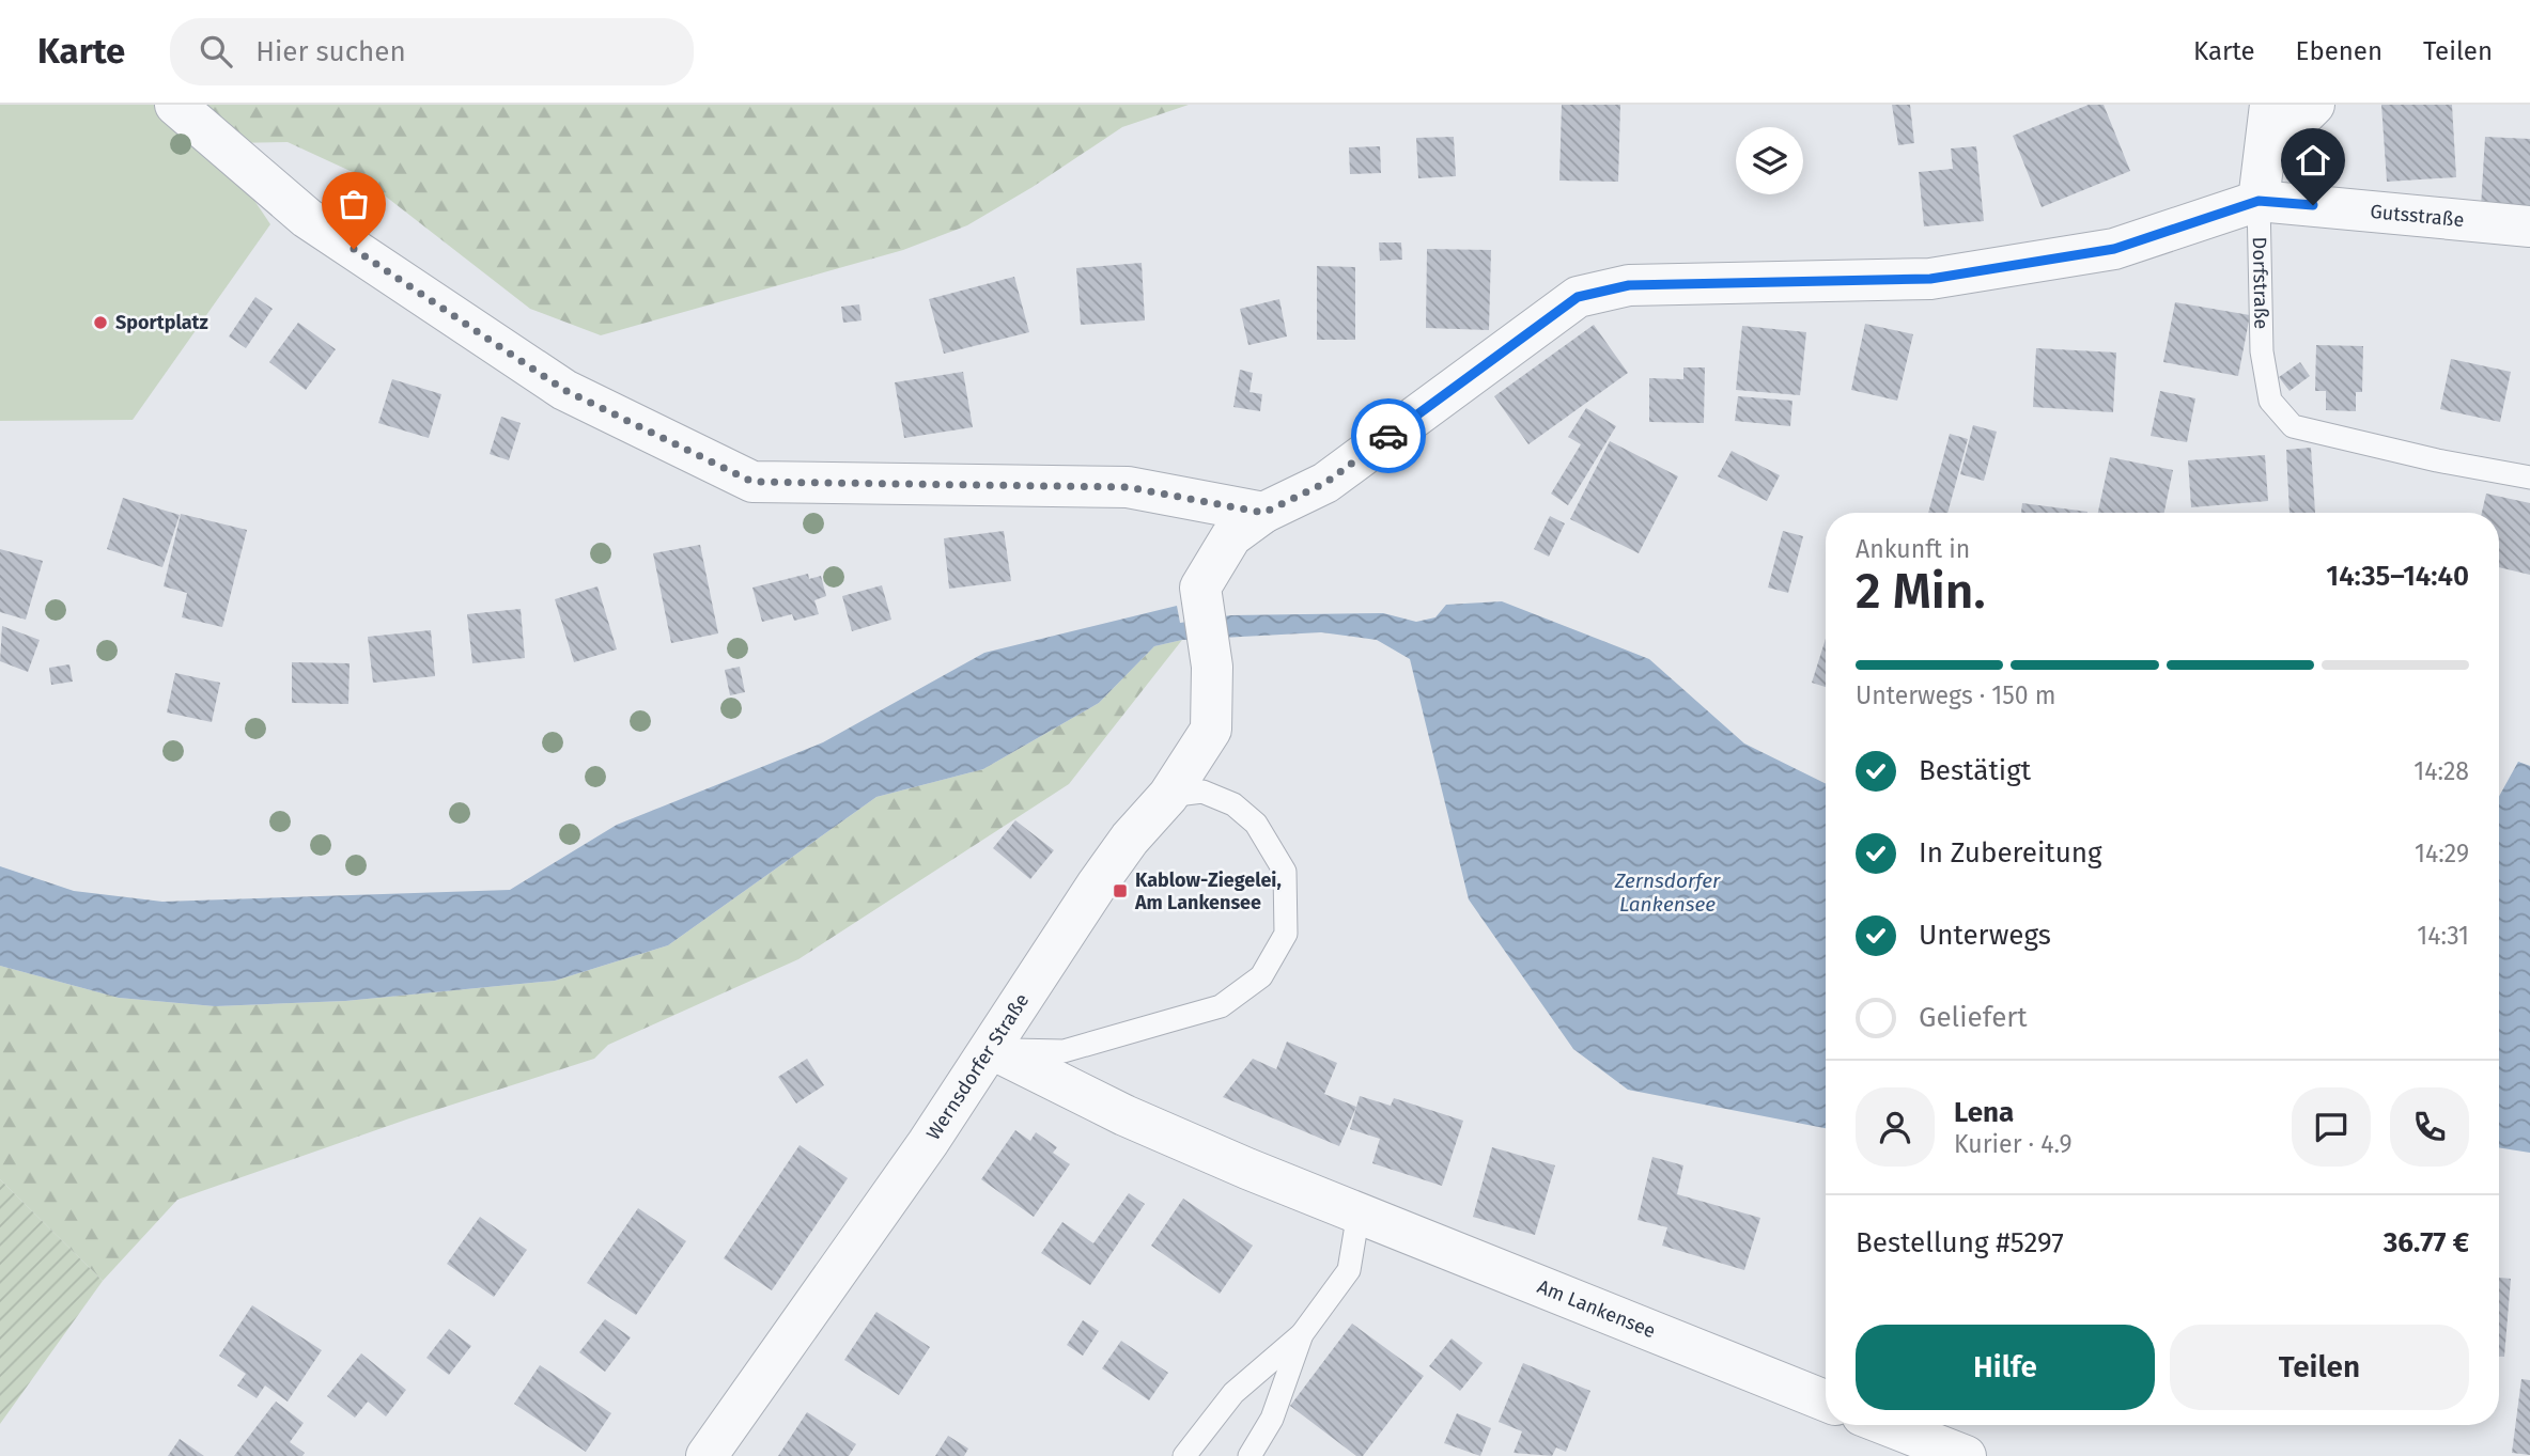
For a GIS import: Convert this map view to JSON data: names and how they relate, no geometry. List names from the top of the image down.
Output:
{
  "streets": {
    "street": ["Gutsstraße", "Wernsdorfer Straße", "Am Lankensee"],
    "lane": ["Dorfstraße"]
  },
  "crossings": [
    ["Gutsstraße", "Dorfstraße"],
    ["Wernsdorfer Straße", "Am Lankensee"]
  ],
  "water": ["Zernsdorfer Lankensee"],
  "places": {
    "other": ["Sportplatz"],
    "transit": ["Kablow-Ziegelei, Am Lankensee"]
  },
  "page": {
    "header": "Karte",
    "search": "Hier suchen",
    "nav": ["Karte", "Ebenen", "Teilen"],
    "heading": ["2 Min.", "Ankunft in", "14:35–14:40"],
    "panel": [
      "Lena",
      "Kurier · 4.9",
      "Bestellung #5297",
      "36.77 €"
    ],
    "bar": "Unterwegs · 150 m",
    "list": [
      ["Bestätigt", "14:28"],
      ["In Zubereitung", "14:29"],
      ["Unterwegs", "14:31"],
      "Geliefert"
    ],
    "buttons": ["Hilfe", "Teilen"]
  }
}
